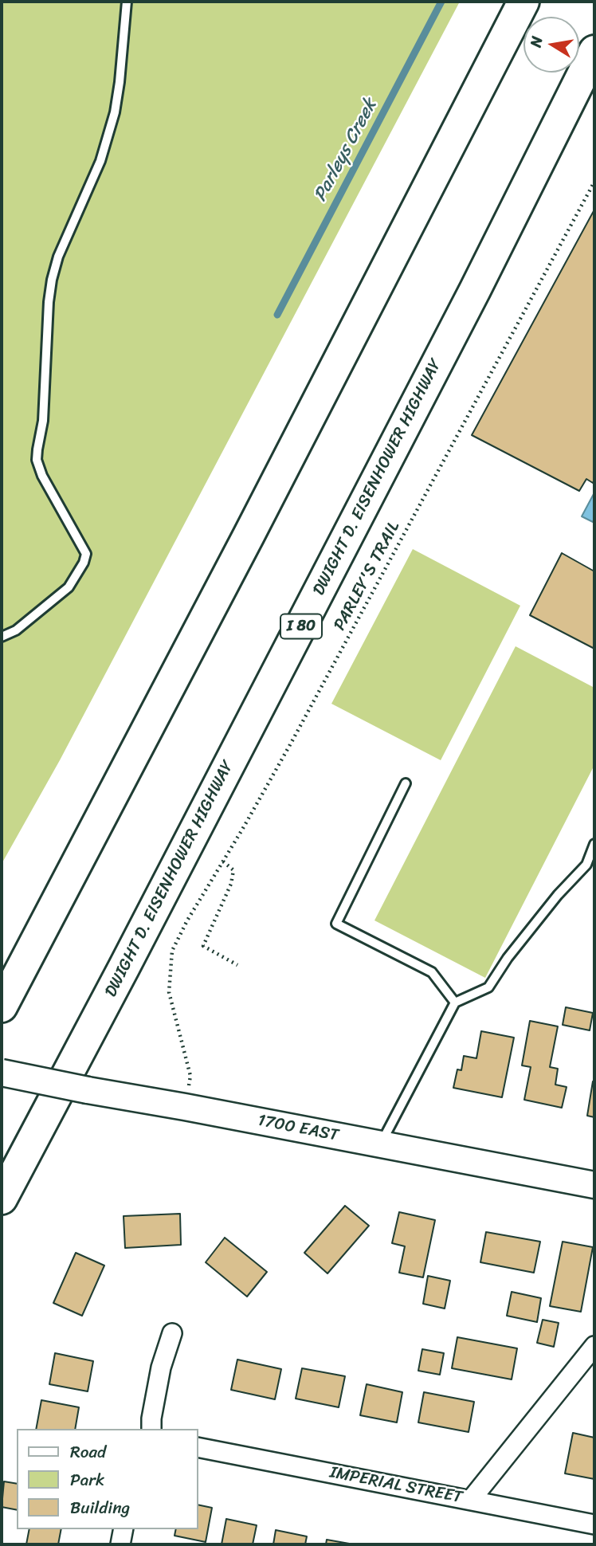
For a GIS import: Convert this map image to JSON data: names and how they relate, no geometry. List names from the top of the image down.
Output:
{
  "streets": {
    "highway": ["DWIGHT D. EISENHOWER HIGHWAY", "I 80"],
    "street": ["1700 EAST", "IMPERIAL STREET"],
    "path": ["PARLEY'S TRAIL"]
  },
  "water": ["Parleys Creek"],
  "legend": ["Road", "Park", "Building"],
  "north": "left"
}
